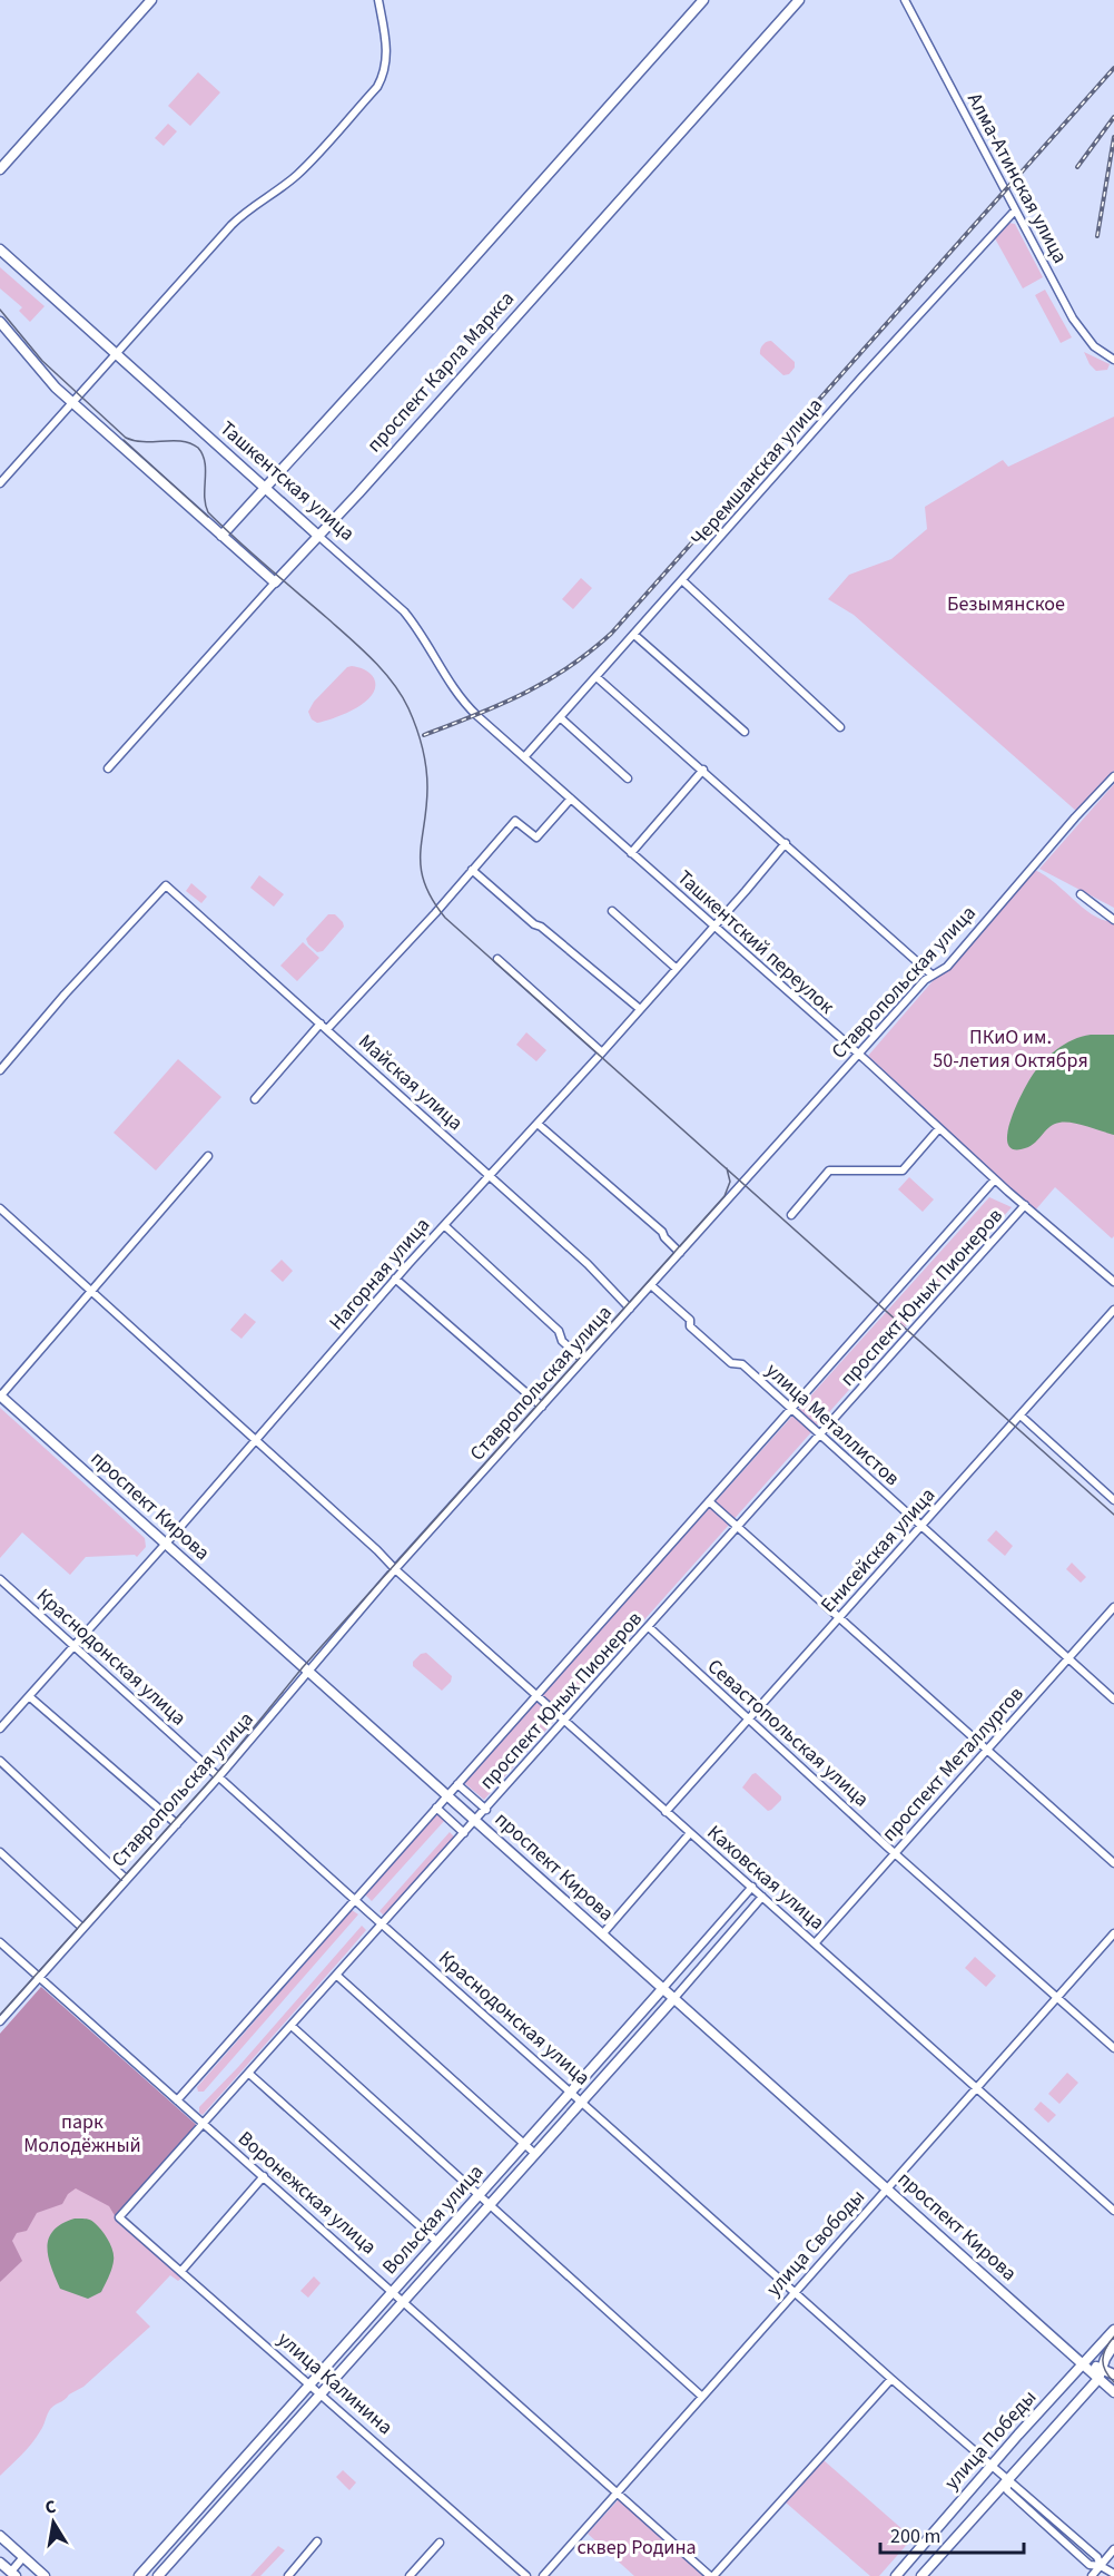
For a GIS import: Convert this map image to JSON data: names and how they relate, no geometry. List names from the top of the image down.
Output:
{
  "streets": {
    "main road": [
      "проспект Карла Маркса",
      "Ташкентская улица",
      "проспект Кирова",
      "Вольская улица",
      "улица Победы"
    ],
    "street": [
      "Алма-Атинская улица",
      "Черемшанская улица",
      "Ташкентский переулок",
      "Ставропольская улица",
      "Майская улица",
      "Нагорная улица",
      "проспект Юных Пионеров",
      "улица Металлистов",
      "Енисейская улица",
      "Краснодонская улица",
      "Севастопольская улица",
      "проспект Металлургов",
      "Каховская улица",
      "Воронежская улица",
      "улица Свободы",
      "улица Калинина"
    ]
  },
  "crossings": [
    ["Алма-Атинская улица", "Черемшанская улица"],
    ["проспект Карла Маркса", "Ташкентская улица"],
    ["Черемшанская улица", "Ташкентская улица"],
    ["Черемшанская улица", "Ташкентский переулок"],
    ["Ташкентская улица", "Ташкентский переулок"],
    ["Ташкентский переулок", "Ставропольская улица"],
    ["Ташкентский переулок", "Нагорная улица"],
    ["Ташкентский переулок", "проспект Юных Пионеров"],
    ["Ставропольская улица", "Майская улица"],
    ["Ставропольская улица", "улица Металлистов"],
    ["Ставропольская улица", "проспект Кирова"],
    ["Ставропольская улица", "Краснодонская улица"],
    ["Ставропольская улица", "Каховская улица"],
    ["Ставропольская улица", "Воронежская улица"],
    ["Майская улица", "Нагорная улица"],
    ["Нагорная улица", "проспект Кирова"],
    ["Нагорная улица", "Краснодонская улица"],
    ["Нагорная улица", "Каховская улица"],
    ["проспект Юных Пионеров", "улица Металлистов"],
    ["проспект Юных Пионеров", "проспект Кирова"],
    ["проспект Юных Пионеров", "Краснодонская улица"],
    ["проспект Юных Пионеров", "Севастопольская улица"],
    ["проспект Юных Пионеров", "Каховская улица"],
    ["проспект Юных Пионеров", "Воронежская улица"],
    ["проспект Юных Пионеров", "улица Калинина"],
    ["улица Металлистов", "Енисейская улица"],
    ["улица Металлистов", "проспект Металлургов"],
    ["проспект Кирова", "Вольская улица"],
    ["проспект Кирова", "улица Свободы"],
    ["проспект Кирова", "улица Победы"],
    ["Енисейская улица", "Севастопольская улица"],
    ["Енисейская улица", "Каховская улица"],
    ["Краснодонская улица", "Вольская улица"],
    ["Краснодонская улица", "улица Свободы"],
    ["Краснодонская улица", "улица Победы"],
    ["Севастопольская улица", "проспект Металлургов"],
    ["Севастопольская улица", "улица Свободы"],
    ["проспект Металлургов", "Каховская улица"],
    ["Каховская улица", "Вольская улица"],
    ["Каховская улица", "улица Свободы"],
    ["Воронежская улица", "Вольская улица"],
    ["Воронежская улица", "улица Свободы"],
    ["Вольская улица", "улица Калинина"]
  ],
  "parks": [
    "Безымянское",
    "ПКиО им. 50-летия Октября",
    "парк Молодёжный",
    "сквер Родина"
  ],
  "scale_bar": "200 m",
  "north": "top"
}
